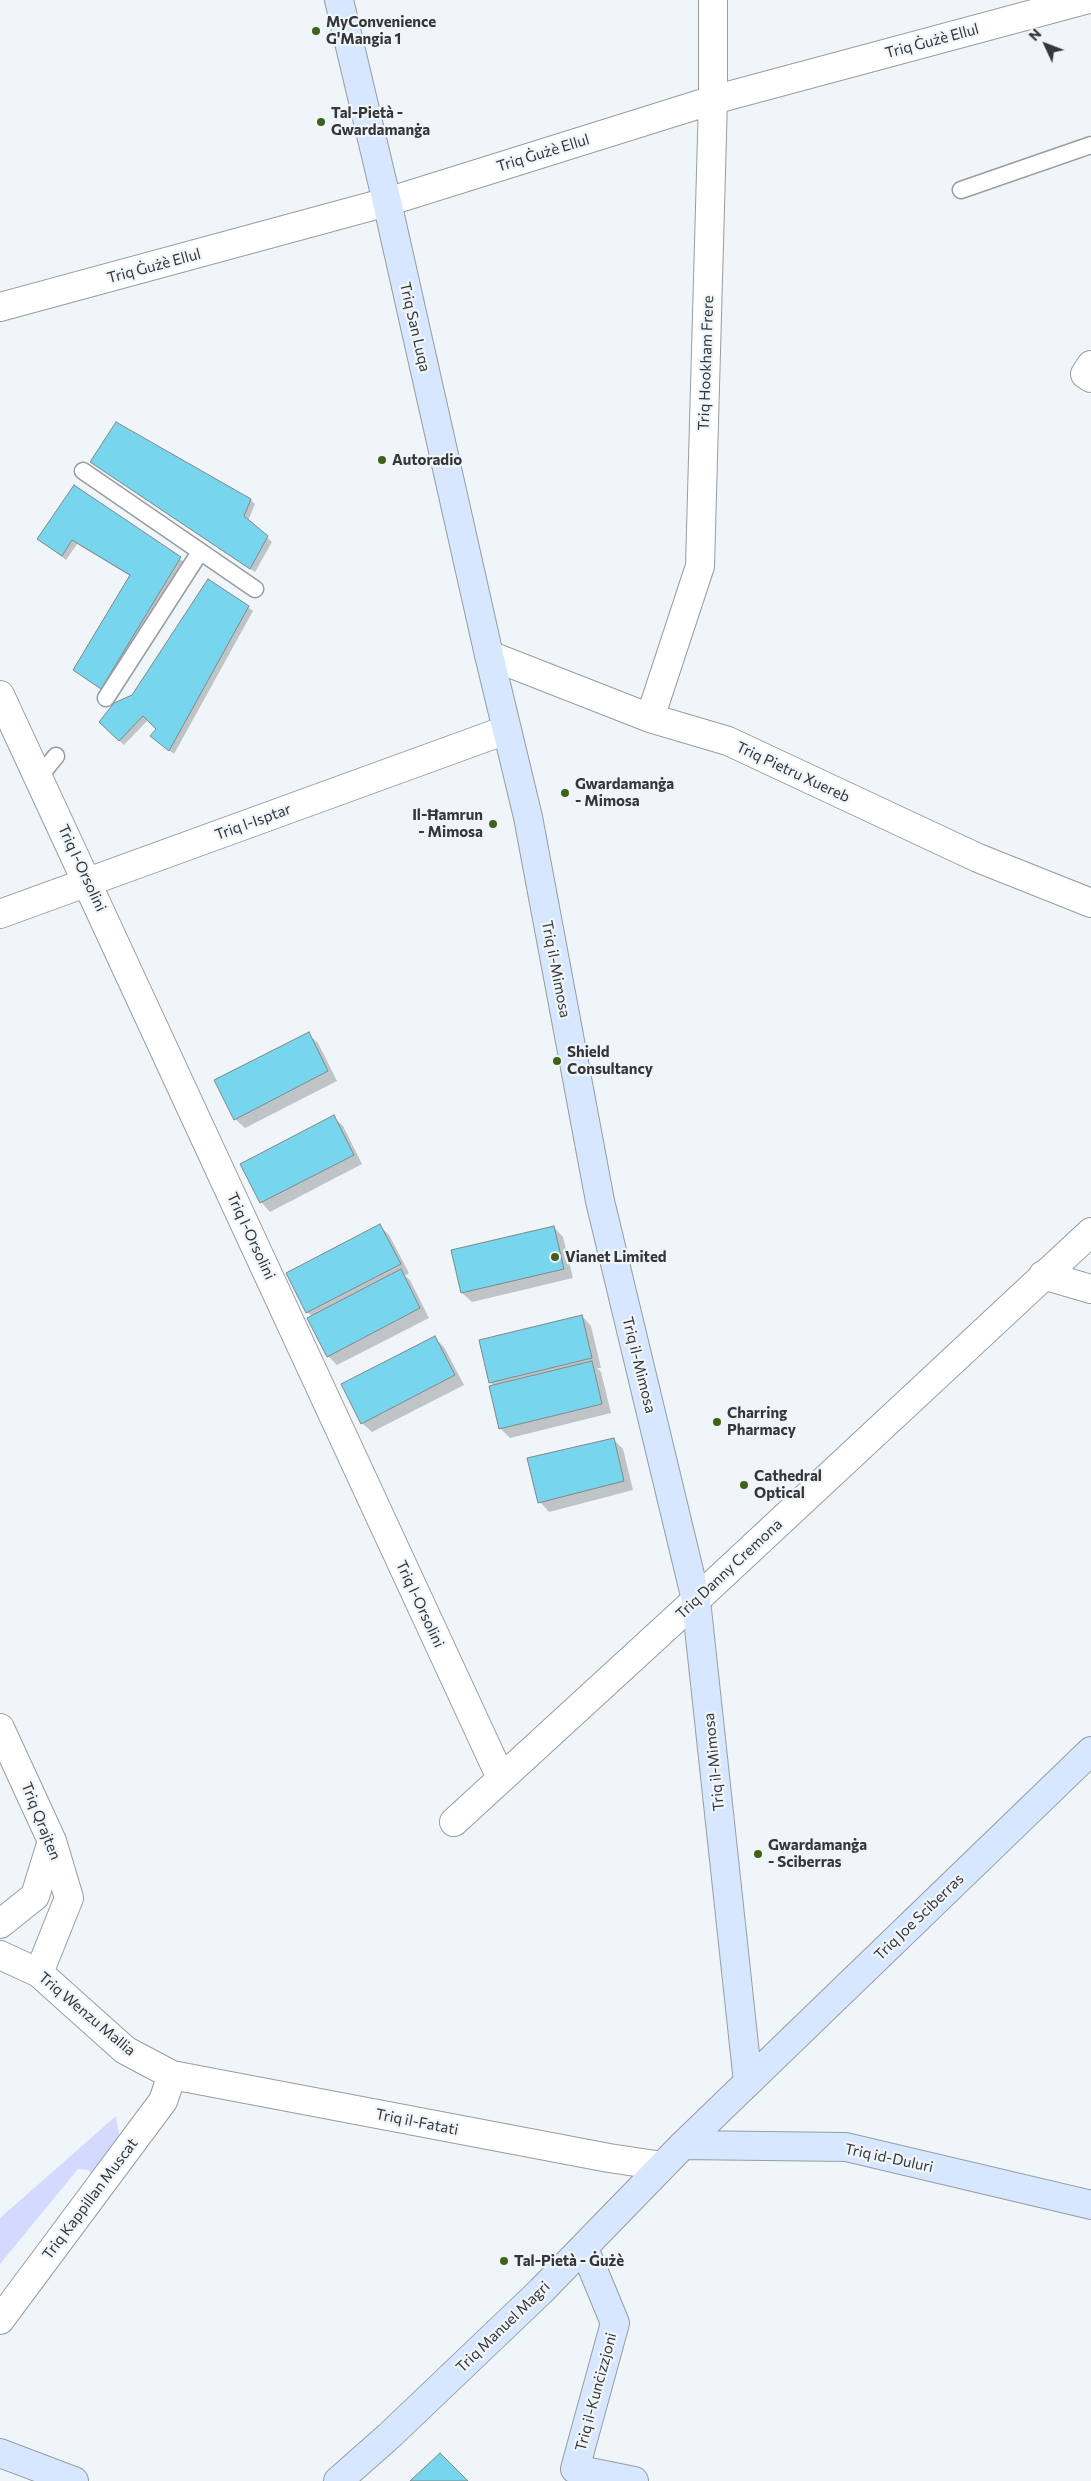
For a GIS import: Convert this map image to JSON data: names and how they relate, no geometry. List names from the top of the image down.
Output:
{
  "streets": {
    "street": [
      "Triq Ġużè Ellul",
      "Triq San Luqa",
      "Triq Hookham Frere",
      "Triq Pietru Xuereb",
      "Triq l-Isptar",
      "Triq l-Orsolini",
      "Triq il-Mimosa",
      "Triq Danny Cremona",
      "Triq Qrajten",
      "Triq Joe Sciberras",
      "Triq Wenzu Mallia",
      "Triq il-Fatati",
      "Triq id-Duluri",
      "Triq Kappillan Muscat",
      "Triq Manuel Magri",
      "Triq il-Kunċizzjoni"
    ]
  },
  "crossings": [
    ["Triq Ġużè Ellul", "Triq San Luqa"],
    ["Triq Ġużè Ellul", "Triq Hookham Frere"],
    ["Triq San Luqa", "Triq Pietru Xuereb"],
    ["Triq San Luqa", "Triq il-Mimosa"],
    ["Triq Hookham Frere", "Triq Pietru Xuereb"],
    ["Triq Pietru Xuereb", "Triq il-Mimosa"],
    ["Triq l-Isptar", "Triq l-Orsolini"],
    ["Triq l-Isptar", "Triq il-Mimosa"],
    ["Triq l-Orsolini", "Triq Danny Cremona"],
    ["Triq il-Mimosa", "Triq Danny Cremona"],
    ["Triq il-Mimosa", "Triq Joe Sciberras"],
    ["Triq il-Mimosa", "Triq Manuel Magri"],
    ["Triq Qrajten", "Triq Wenzu Mallia"],
    ["Triq Joe Sciberras", "Triq Manuel Magri"],
    ["Triq Wenzu Mallia", "Triq il-Fatati"],
    ["Triq Wenzu Mallia", "Triq Kappillan Muscat"],
    ["Triq il-Fatati", "Triq Kappillan Muscat"],
    ["Triq il-Fatati", "Triq Manuel Magri"],
    ["Triq id-Duluri", "Triq Manuel Magri"],
    ["Triq Manuel Magri", "Triq il-Kunċizzjoni"]
  ],
  "places": [
    "MyConvenience G'Mangia 1",
    "Tal-Pietà - Gwardamanġa",
    "Autoradio",
    "Gwardamanġa - Mimosa",
    "Il-Ħamrun - Mimosa",
    "Shield Consultancy",
    "Vianet Limited",
    "Charring Pharmacy",
    "Cathedral Optical",
    "Gwardamanġa - Sciberras",
    "Tal-Pietà - Ġużè"
  ],
  "north": "top left"
}
